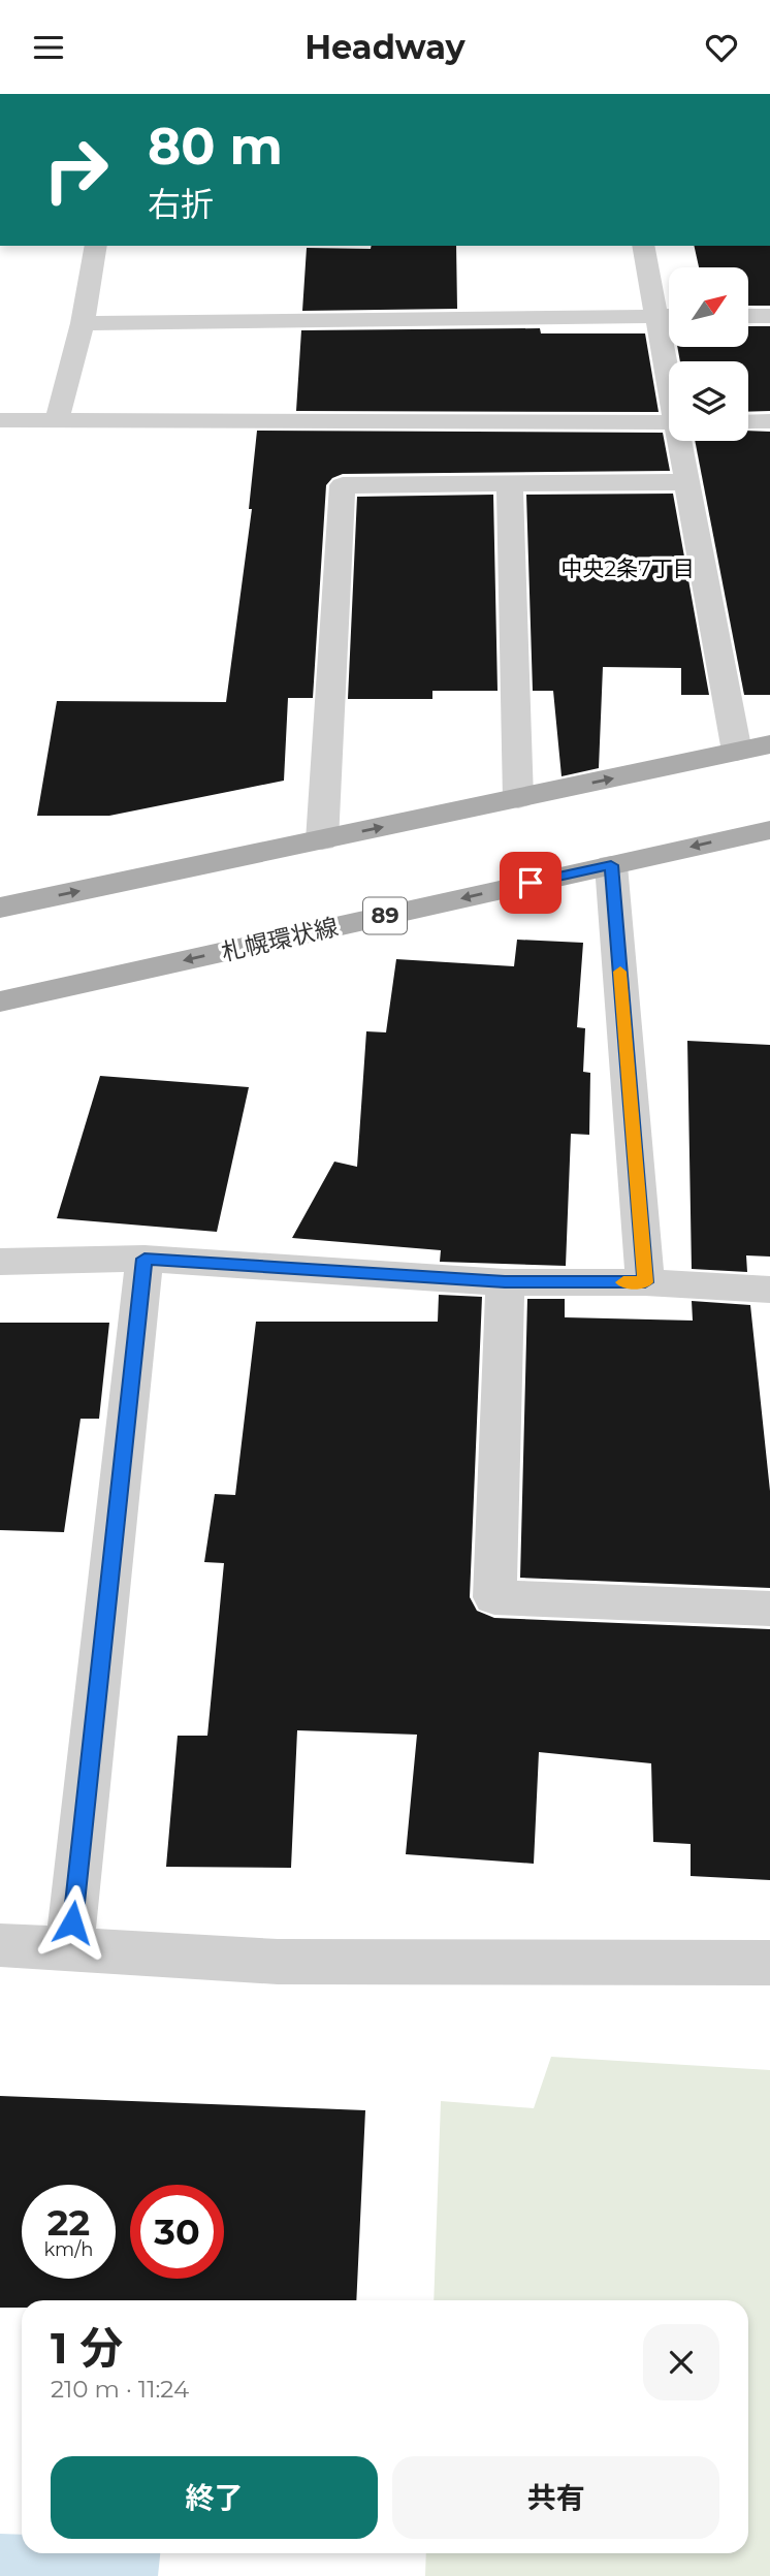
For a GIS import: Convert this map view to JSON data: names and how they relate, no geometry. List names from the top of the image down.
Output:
{
  "streets": {
    "main road": ["89", "札幌環状線"]
  },
  "districts": ["中央2条7丁目"],
  "north": "top right",
  "page": {
    "header": "Headway",
    "turn": ["80 m", "右折"],
    "speed": "22 km/h",
    "limit": "30",
    "heading": ["1 分", "210 m · 11:24"],
    "buttons": ["終了", "共有"]
  }
}
